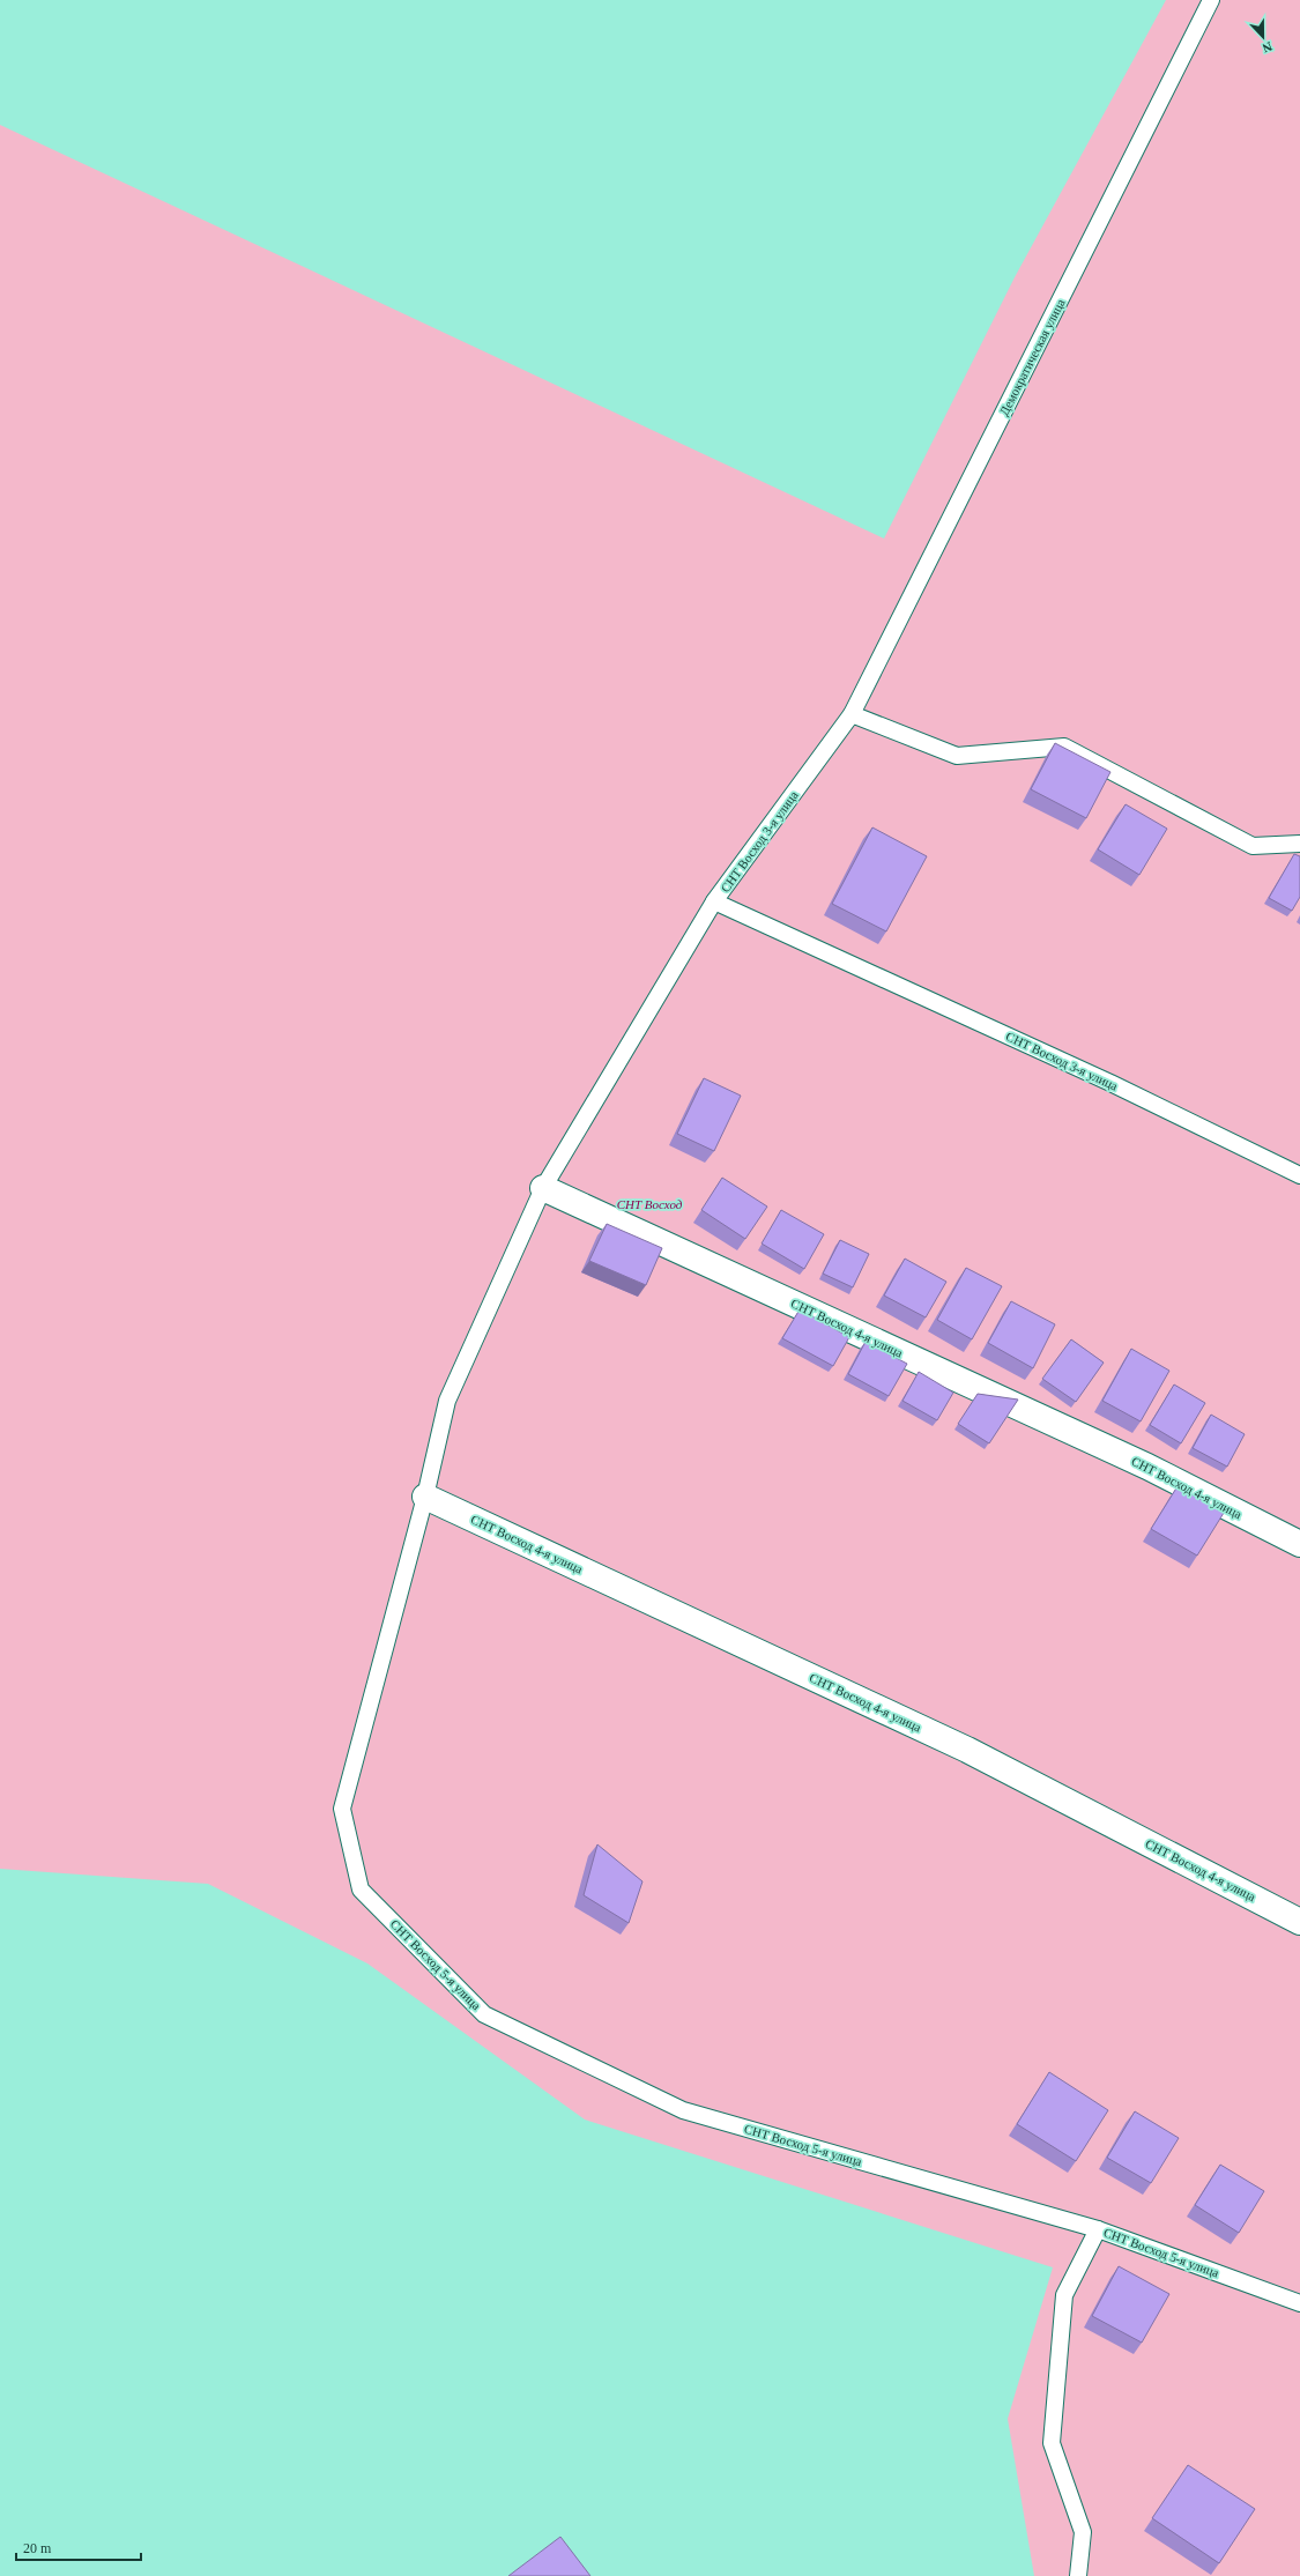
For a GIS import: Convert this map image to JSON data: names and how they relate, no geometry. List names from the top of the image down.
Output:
{
  "streets": {
    "street": ["СНТ Восход 4-я улица"],
    "lane": ["Демократическая улица", "СНТ Восход 3-я улица", "СНТ Восход 5-я улица"]
  },
  "crossings": [
    ["Демократическая улица", "СНТ Восход 3-я улица"],
    ["СНТ Восход 4-я улица", "СНТ Восход 5-я улица"]
  ],
  "parks": ["СНТ Восход"],
  "scale_bar": "20 m",
  "north": "bottom"
}
